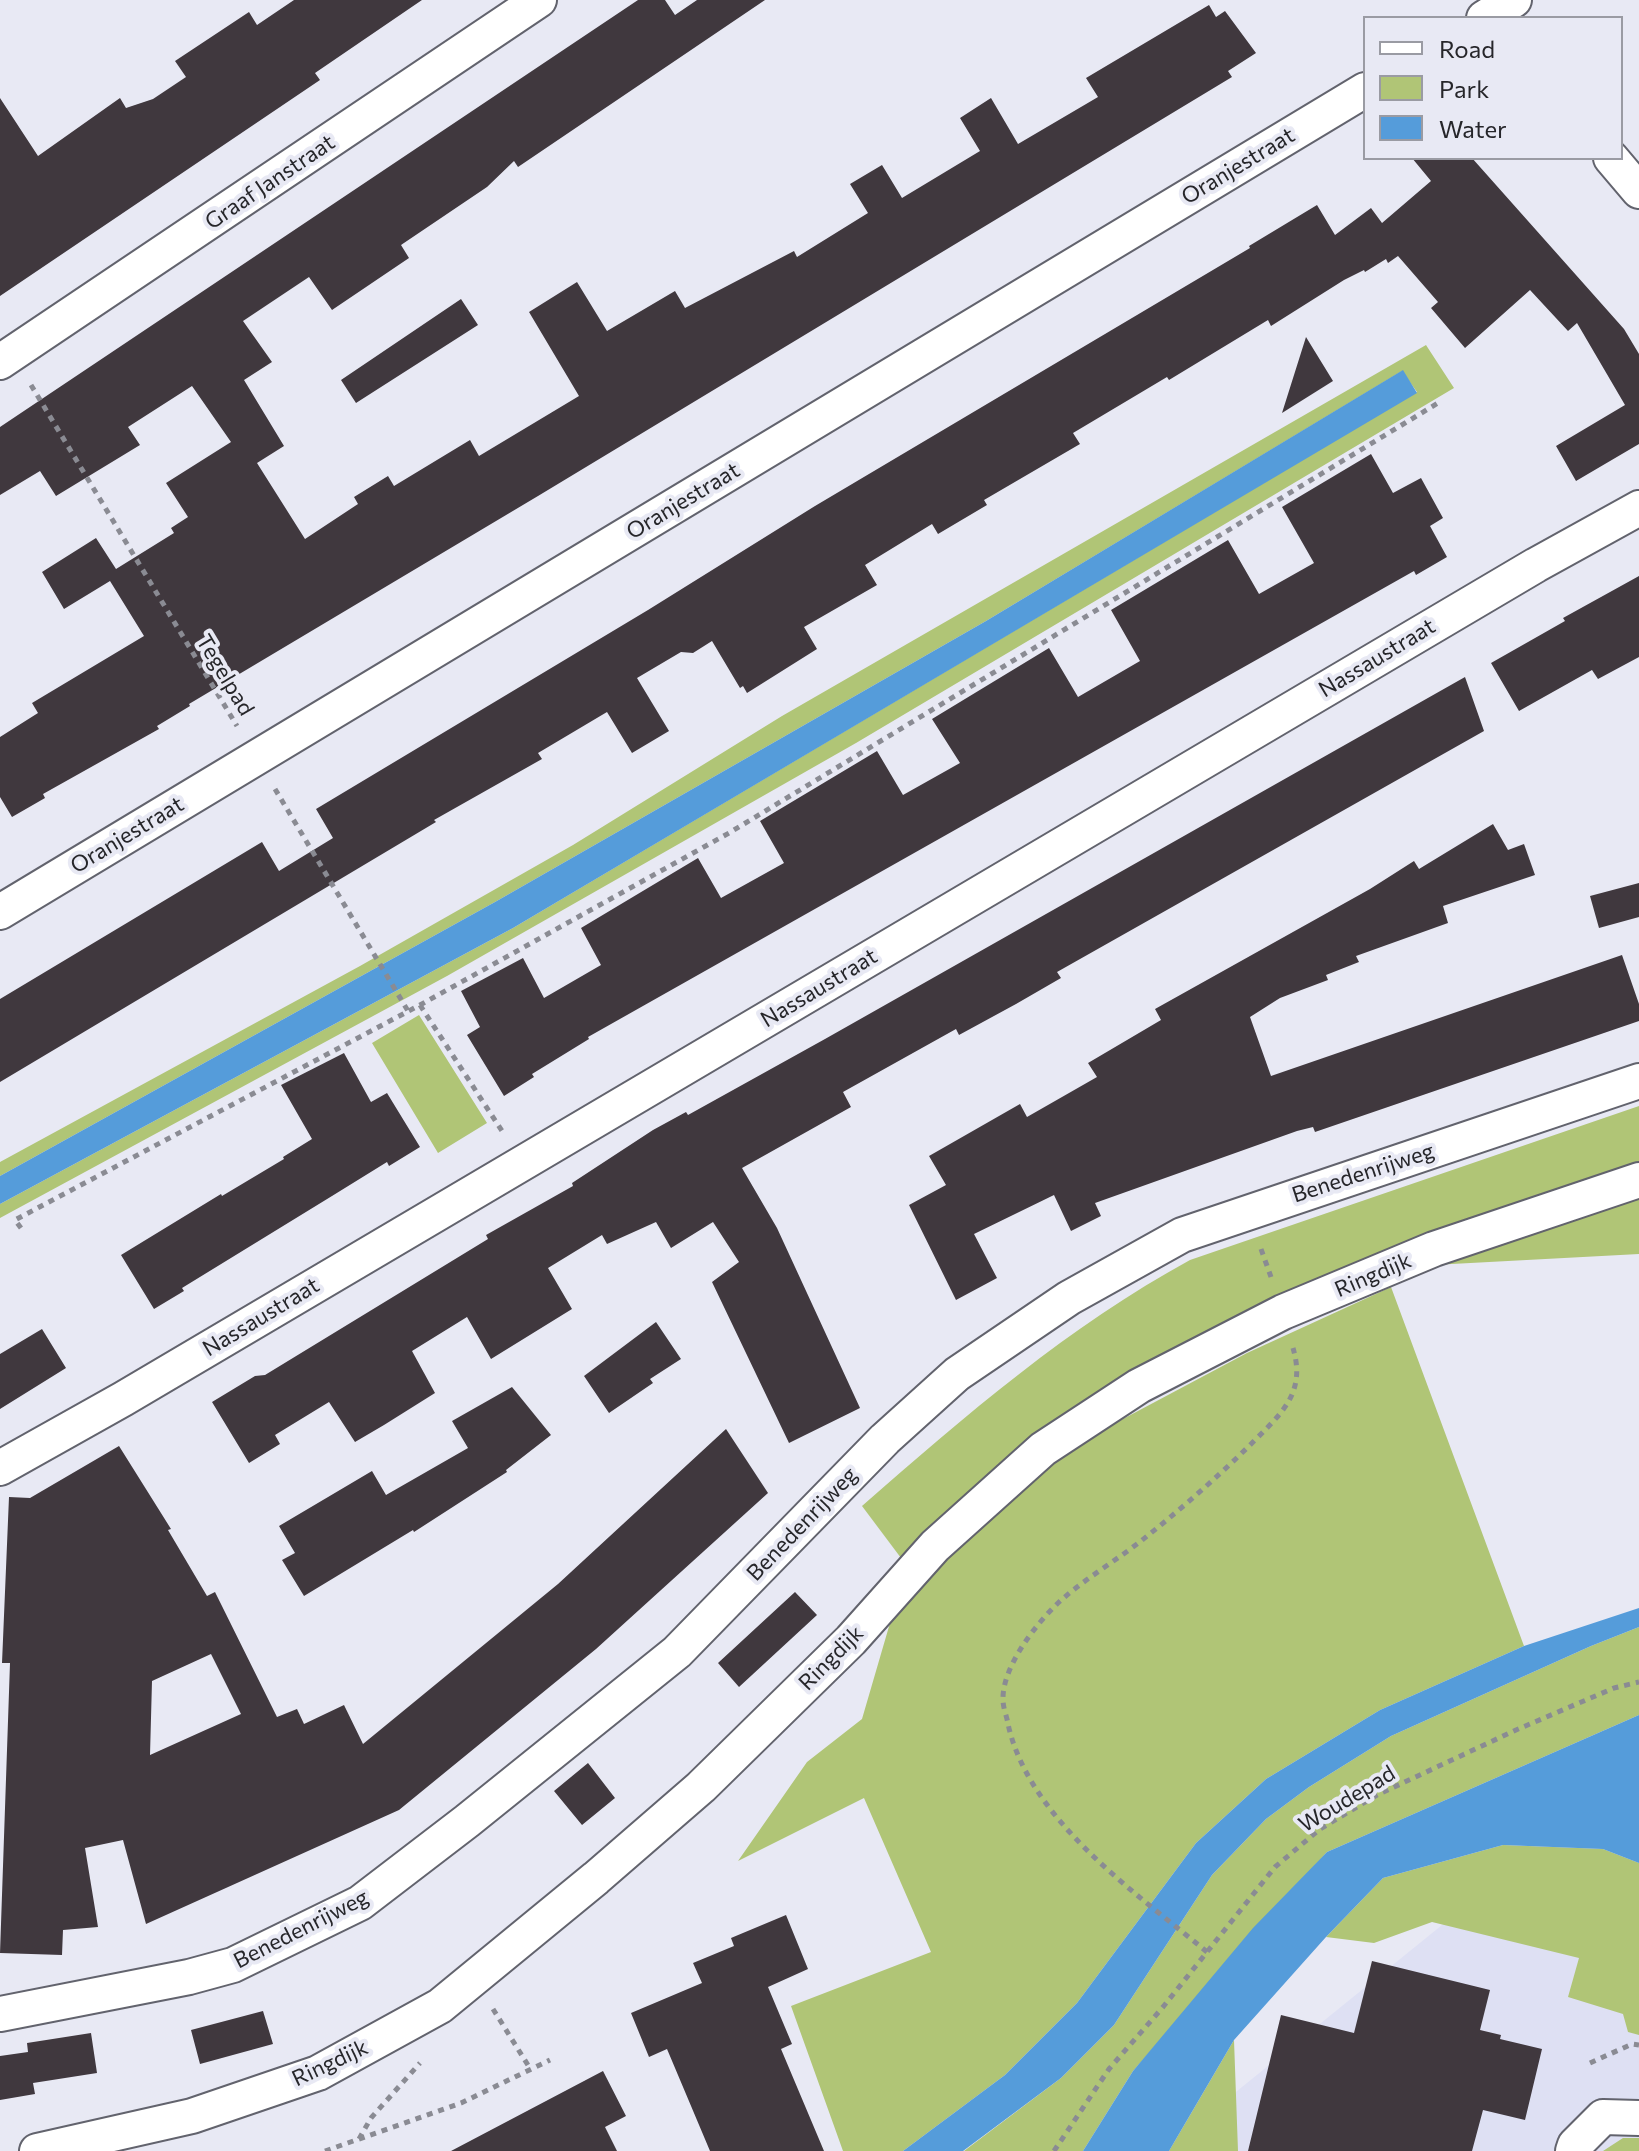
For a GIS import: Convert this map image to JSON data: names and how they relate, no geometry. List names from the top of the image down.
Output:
{
  "streets": {
    "street": [
      "Oranjestraat",
      "Graaf Janstraat",
      "Nassaustraat",
      "Benedenrijweg",
      "Ringdijk"
    ],
    "path": ["Tegelpad", "Woudepad"]
  },
  "crossings": [
    ["Oranjestraat", "Tegelpad"],
    ["Graaf Janstraat", "Tegelpad"]
  ],
  "legend": ["Road", "Park", "Water"]
}
